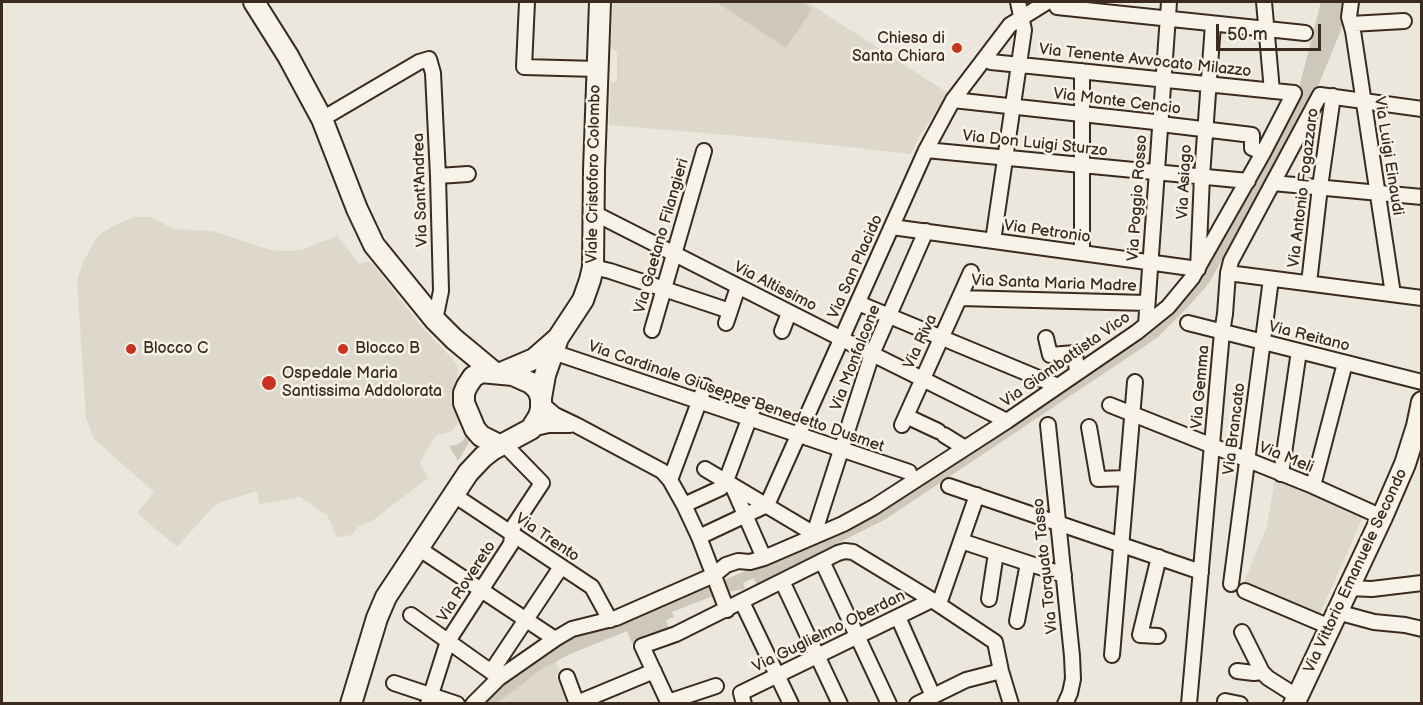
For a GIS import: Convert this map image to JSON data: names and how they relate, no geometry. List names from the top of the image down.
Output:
{
  "streets": {
    "street": [
      "Via Tenente Avvocato Milazzo",
      "Via Monte Cencio",
      "Via Don Luigi Sturzo",
      "Via Luigi Einaudi",
      "Viale Cristoforo Colombo",
      "Via Asiago",
      "Via Antonio Fogazzaro",
      "Via Sant'Andrea",
      "Via Poggio Rosso",
      "Via Petronio",
      "Via Gaetano Filangieri",
      "Via San Placido",
      "Via Santa Maria Madre",
      "Via Altissimo",
      "Via Reitano",
      "Via Riva",
      "Via Monfalcone",
      "Via Giambattista Vico",
      "Via Gemma",
      "Via Cardinale Giuseppe Benedetto Dusmet",
      "Via Brancato",
      "Via Meli",
      "Via Trento",
      "Via Torquato Tasso",
      "Via Vittorio Emanuele Secondo",
      "Via Rovereto",
      "Via Guglielmo Oberdan"
    ]
  },
  "crossings": [
    ["Via Tenente Avvocato Milazzo", "Via Asiago"],
    ["Via Tenente Avvocato Milazzo", "Via Poggio Rosso"],
    ["Via Tenente Avvocato Milazzo", "Via Giambattista Vico"],
    ["Via Monte Cencio", "Via Asiago"],
    ["Via Monte Cencio", "Via Poggio Rosso"],
    ["Via Monte Cencio", "Via San Placido"],
    ["Via Monte Cencio", "Via Giambattista Vico"],
    ["Via Don Luigi Sturzo", "Via Asiago"],
    ["Via Don Luigi Sturzo", "Via Poggio Rosso"],
    ["Via Don Luigi Sturzo", "Via San Placido"],
    ["Via Don Luigi Sturzo", "Via Giambattista Vico"],
    ["Viale Cristoforo Colombo", "Via Altissimo"],
    ["Viale Cristoforo Colombo", "Via Cardinale Giuseppe Benedetto Dusmet"],
    ["Via Asiago", "Via Petronio"],
    ["Via Asiago", "Via Giambattista Vico"],
    ["Via Antonio Fogazzaro", "Via Gemma"],
    ["Via Poggio Rosso", "Via Petronio"],
    ["Via Poggio Rosso", "Via Santa Maria Madre"],
    ["Via Poggio Rosso", "Via Giambattista Vico"],
    ["Via Petronio", "Via San Placido"],
    ["Via Petronio", "Via Monfalcone"],
    ["Via Petronio", "Via Giambattista Vico"],
    ["Via Gaetano Filangieri", "Via Altissimo"],
    ["Via San Placido", "Via Altissimo"],
    ["Via San Placido", "Via Cardinale Giuseppe Benedetto Dusmet"],
    ["Via Santa Maria Madre", "Via Riva"],
    ["Via Altissimo", "Via Riva"],
    ["Via Altissimo", "Via Monfalcone"],
    ["Via Altissimo", "Via Giambattista Vico"],
    ["Via Reitano", "Via Gemma"],
    ["Via Reitano", "Via Brancato"],
    ["Via Riva", "Via Giambattista Vico"],
    ["Via Monfalcone", "Via Giambattista Vico"],
    ["Via Monfalcone", "Via Cardinale Giuseppe Benedetto Dusmet"],
    ["Via Gemma", "Via Meli"],
    ["Via Brancato", "Via Meli"],
    ["Via Meli", "Via Vittorio Emanuele Secondo"],
    ["Via Trento", "Via Rovereto"]
  ],
  "places": [
    "Chiesa di Santa Chiara",
    "Blocco C",
    "Blocco B",
    "Ospedale Maria Santissima Addolorata"
  ],
  "scale_bar": "50 m"
}
